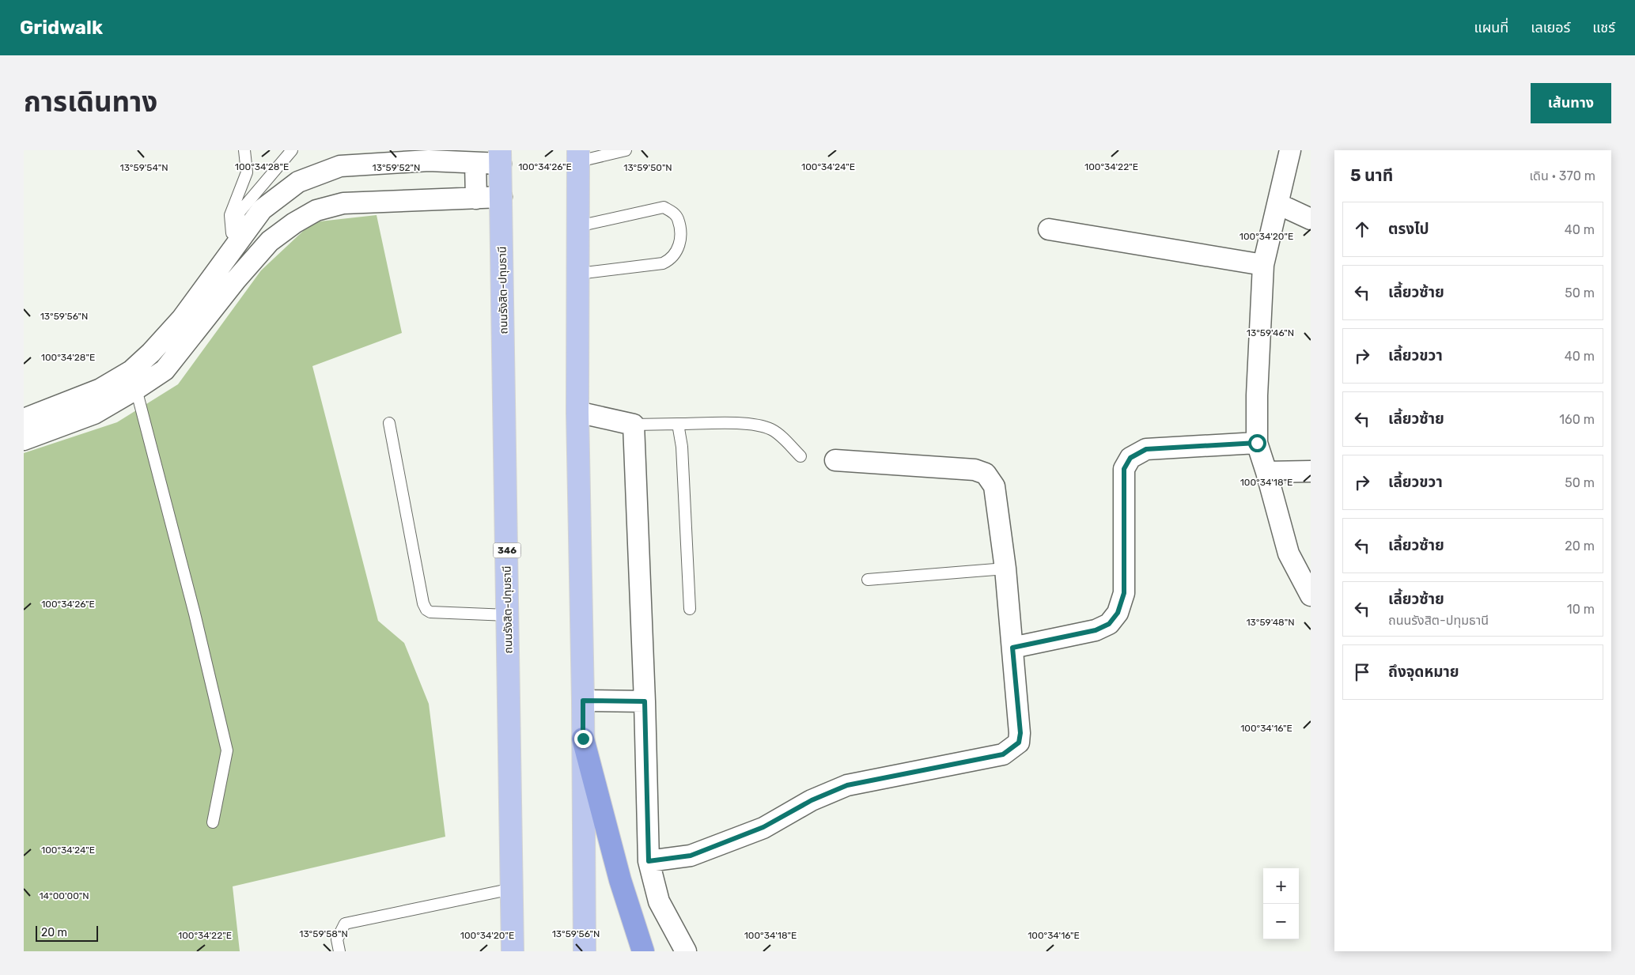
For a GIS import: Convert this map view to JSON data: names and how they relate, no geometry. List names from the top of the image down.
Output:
{
  "streets": {
    "main road": ["ถนนรังสิต-ปทุมธานี", "346"]
  },
  "scale_bar": "20 m",
  "page": {
    "header": "Gridwalk",
    "nav": ["แผนที่", "เลเยอร์", "แชร์"],
    "title": "การเดินทาง",
    "buttons": "เส้นทาง",
    "heading": ["5 นาที", "เดิน · 370 m"],
    "list": [
      ["ตรงไป", "40 m"],
      ["เลี้ยวซ้าย", "50 m"],
      ["เลี้ยวขวา", "40 m"],
      ["เลี้ยวซ้าย", "160 m"],
      ["เลี้ยวขวา", "50 m"],
      ["เลี้ยวซ้าย", "20 m"],
      ["เลี้ยวซ้าย", "ถนนรังสิต-ปทุมธานี", "10 m"],
      "ถึงจุดหมาย"
    ],
    "map_buttons": ["+", "−"],
    "scale": "20 m"
  },
  "coordinates": [
    "100°34'28\"E",
    "100°34'26\"E",
    "100°34'24\"E",
    "100°34'22\"E",
    "13°59'54\"N",
    "13°59'52\"N",
    "13°59'50\"N",
    "100°34'20\"E",
    "13°59'56\"N",
    "13°59'46\"N",
    "100°34'18\"E",
    "13°59'48\"N",
    "100°34'16\"E",
    "14°00'00\"N",
    "13°59'58\"N"
  ]
}
